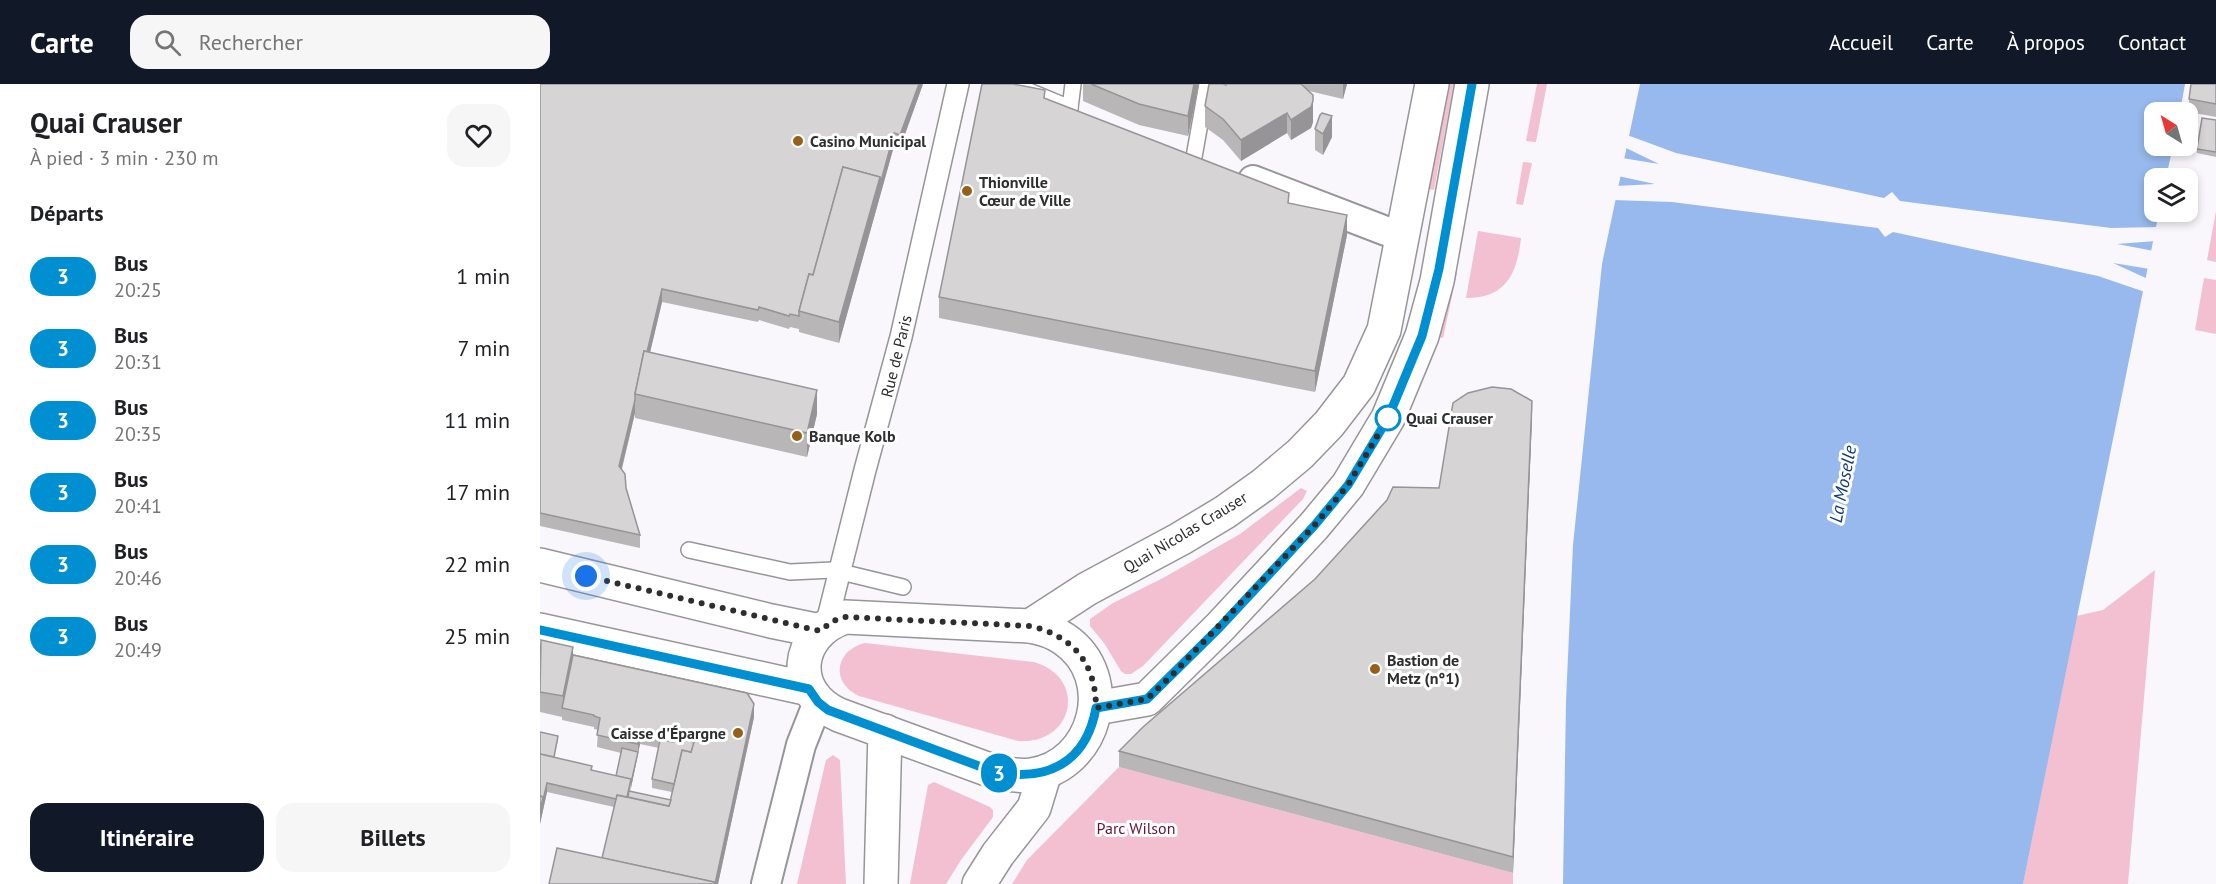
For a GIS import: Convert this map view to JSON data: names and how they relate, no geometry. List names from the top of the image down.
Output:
{
  "streets": {
    "main road": ["Quai Nicolas Crauser"],
    "street": ["Rue de Paris"]
  },
  "water": ["La Moselle"],
  "parks": ["Parc Wilson"],
  "places": [
    "Casino Municipal",
    "Thionville Cœur de Ville",
    "Quai Crauser",
    "Banque Kolb",
    "Bastion de Metz (n°1)",
    "Caisse d'Épargne"
  ],
  "lines": ["bus line 3"],
  "north": "top left",
  "page": {
    "header": "Carte",
    "search": "Rechercher",
    "nav": [
      "Accueil",
      "Carte",
      "À propos",
      "Contact"
    ],
    "heading": [
      ["Quai Crauser", "À pied · 3 min · 230 m"],
      "Départs"
    ],
    "on_map": "3",
    "list": [
      {
        "mark": "3",
        "name": "Bus",
        "note": "20:25",
        "value": "1 min"
      },
      {
        "mark": "3",
        "name": "Bus",
        "note": "20:31",
        "value": "7 min"
      },
      {
        "mark": "3",
        "name": "Bus",
        "note": "20:35",
        "value": "11 min"
      },
      {
        "mark": "3",
        "name": "Bus",
        "note": "20:41",
        "value": "17 min"
      },
      {
        "mark": "3",
        "name": "Bus",
        "note": "20:46",
        "value": "22 min"
      },
      {
        "mark": "3",
        "name": "Bus",
        "note": "20:49",
        "value": "25 min"
      }
    ],
    "buttons": ["Itinéraire", "Billets"]
  }
}
